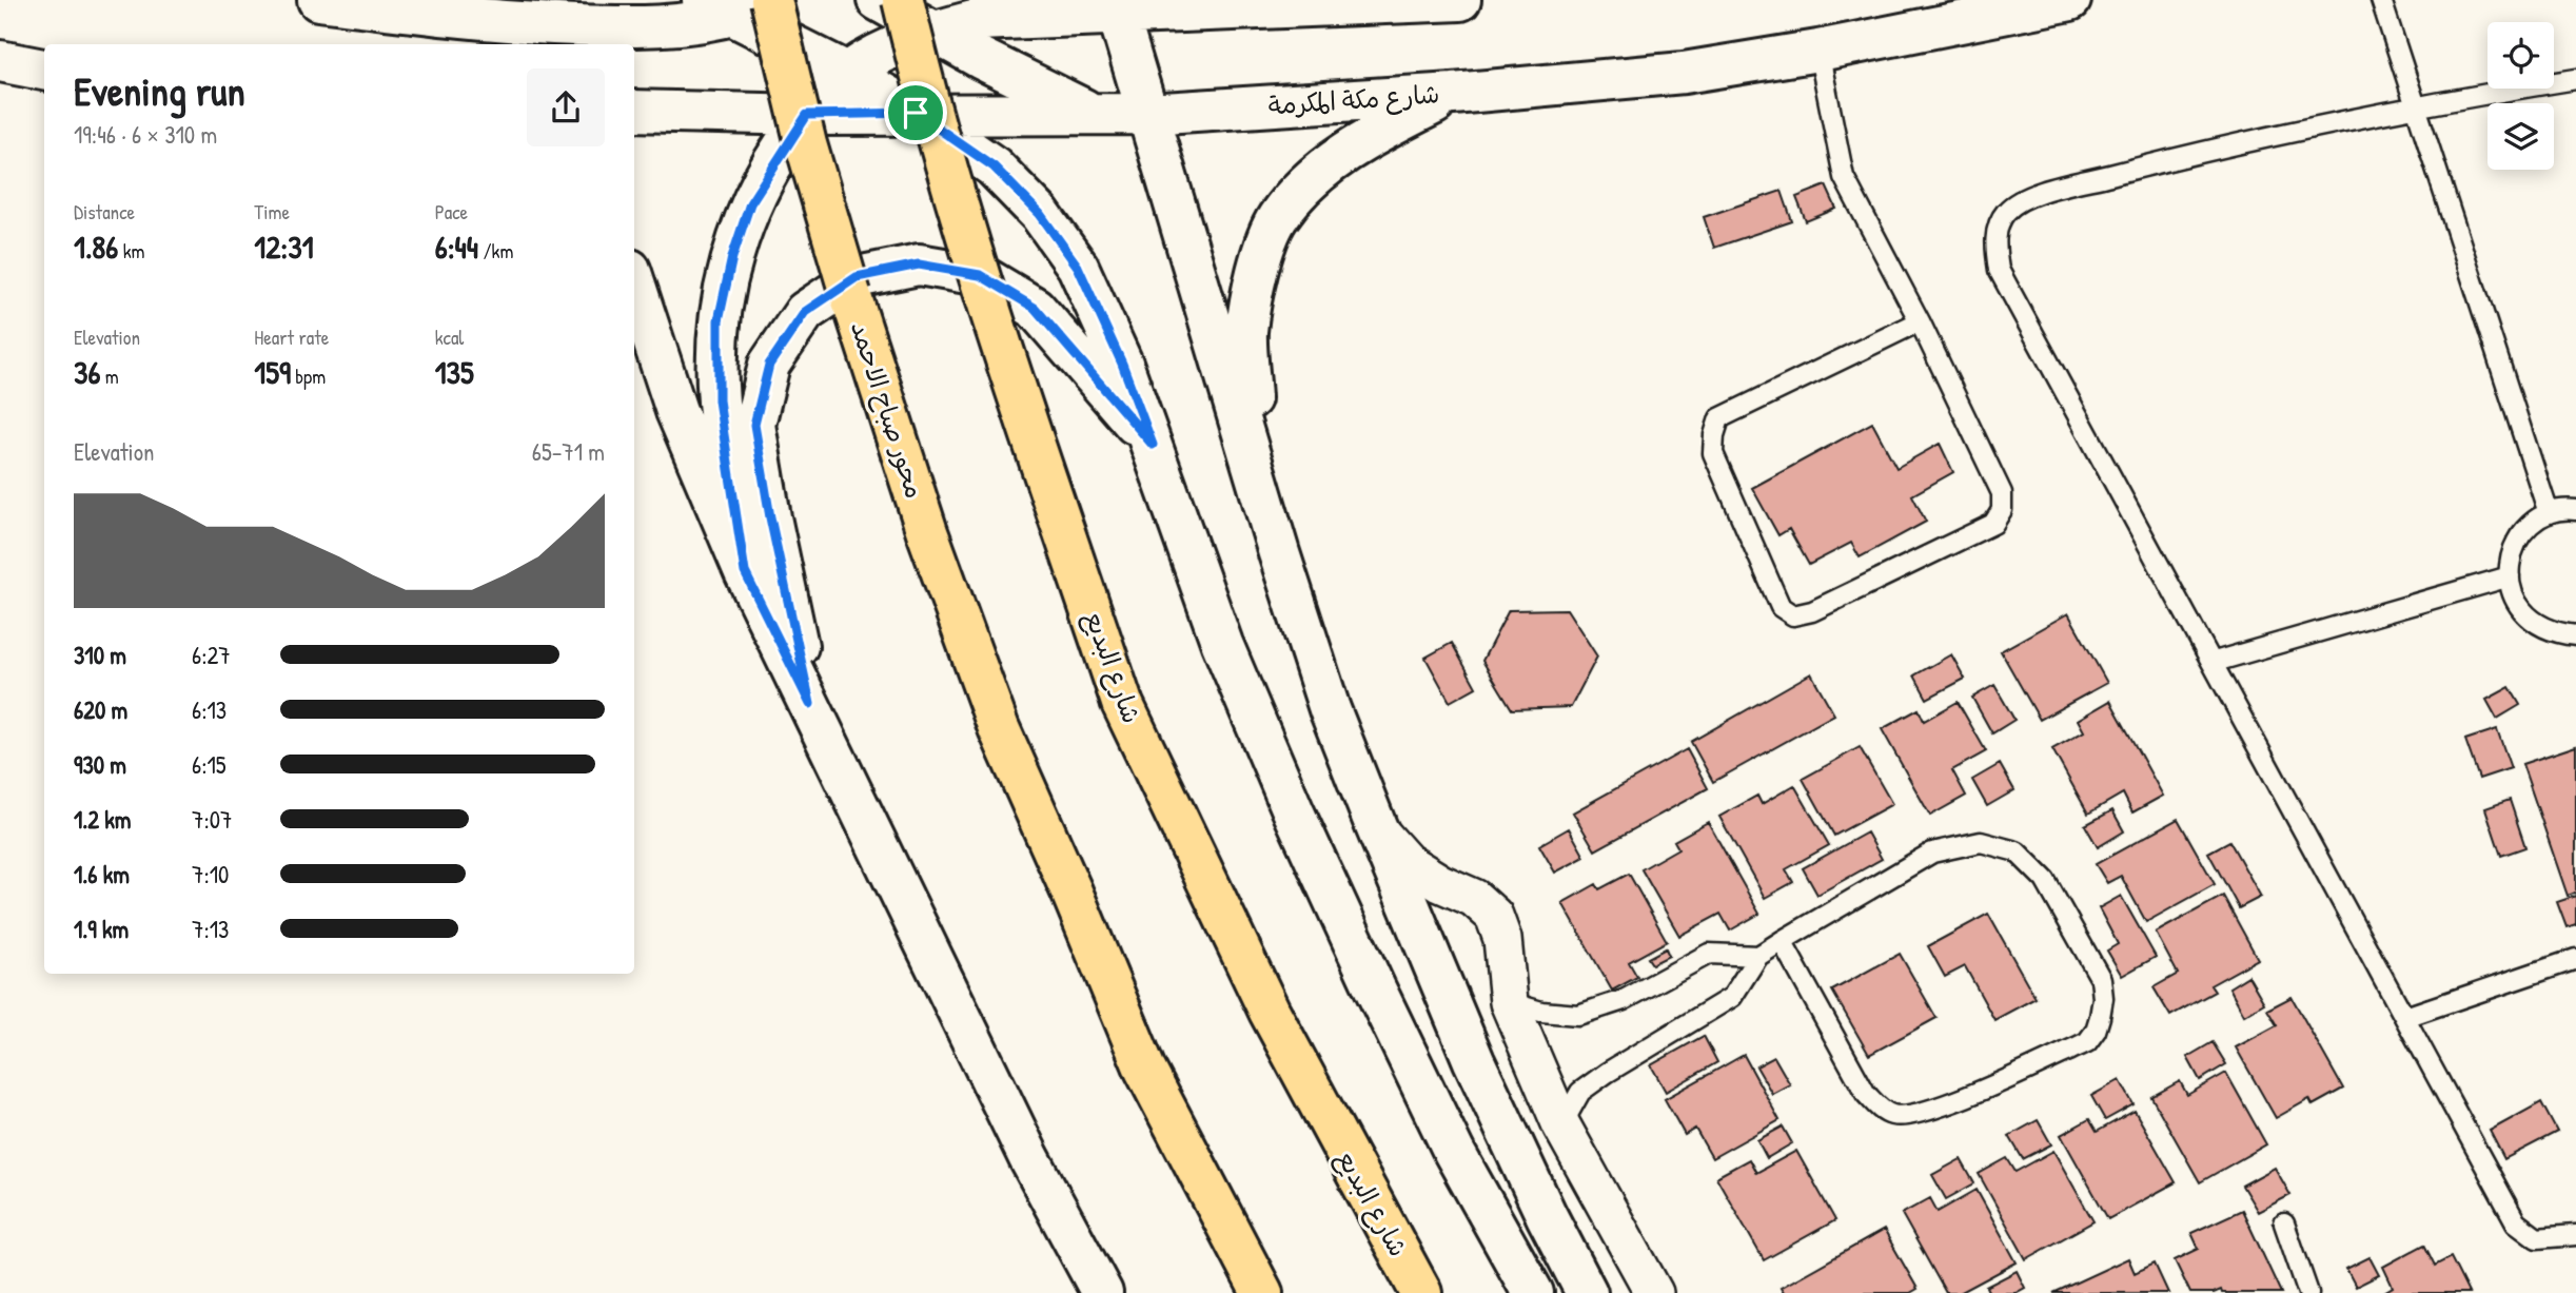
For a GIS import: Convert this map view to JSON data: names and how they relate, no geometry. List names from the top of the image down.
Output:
{
  "streets": {
    "highway": ["محور صباح الاحمد", "شارع البديع"],
    "main road": ["شارع مكة المكرمة"]
  },
  "page": {
    "heading": ["Evening run", "19:46 · 6 × 310 m"],
    "stats": [
      ["Distance", "1.86 km"],
      ["Time", "12:31"],
      ["Pace", "6:44 /km"],
      ["Elevation", "36 m"],
      ["Heart rate", "159 bpm"],
      ["kcal", "135"]
    ],
    "chart": ["Elevation", "65–71 m"],
    "list": [
      {
        "name": "310 m",
        "note": "6:27"
      },
      {
        "name": "620 m",
        "note": "6:13"
      },
      {
        "name": "930 m",
        "note": "6:15"
      },
      {
        "name": "1.2 km",
        "note": "7:07"
      },
      {
        "name": "1.6 km",
        "note": "7:10"
      },
      {
        "name": "1.9 km",
        "note": "7:13"
      }
    ]
  }
}
